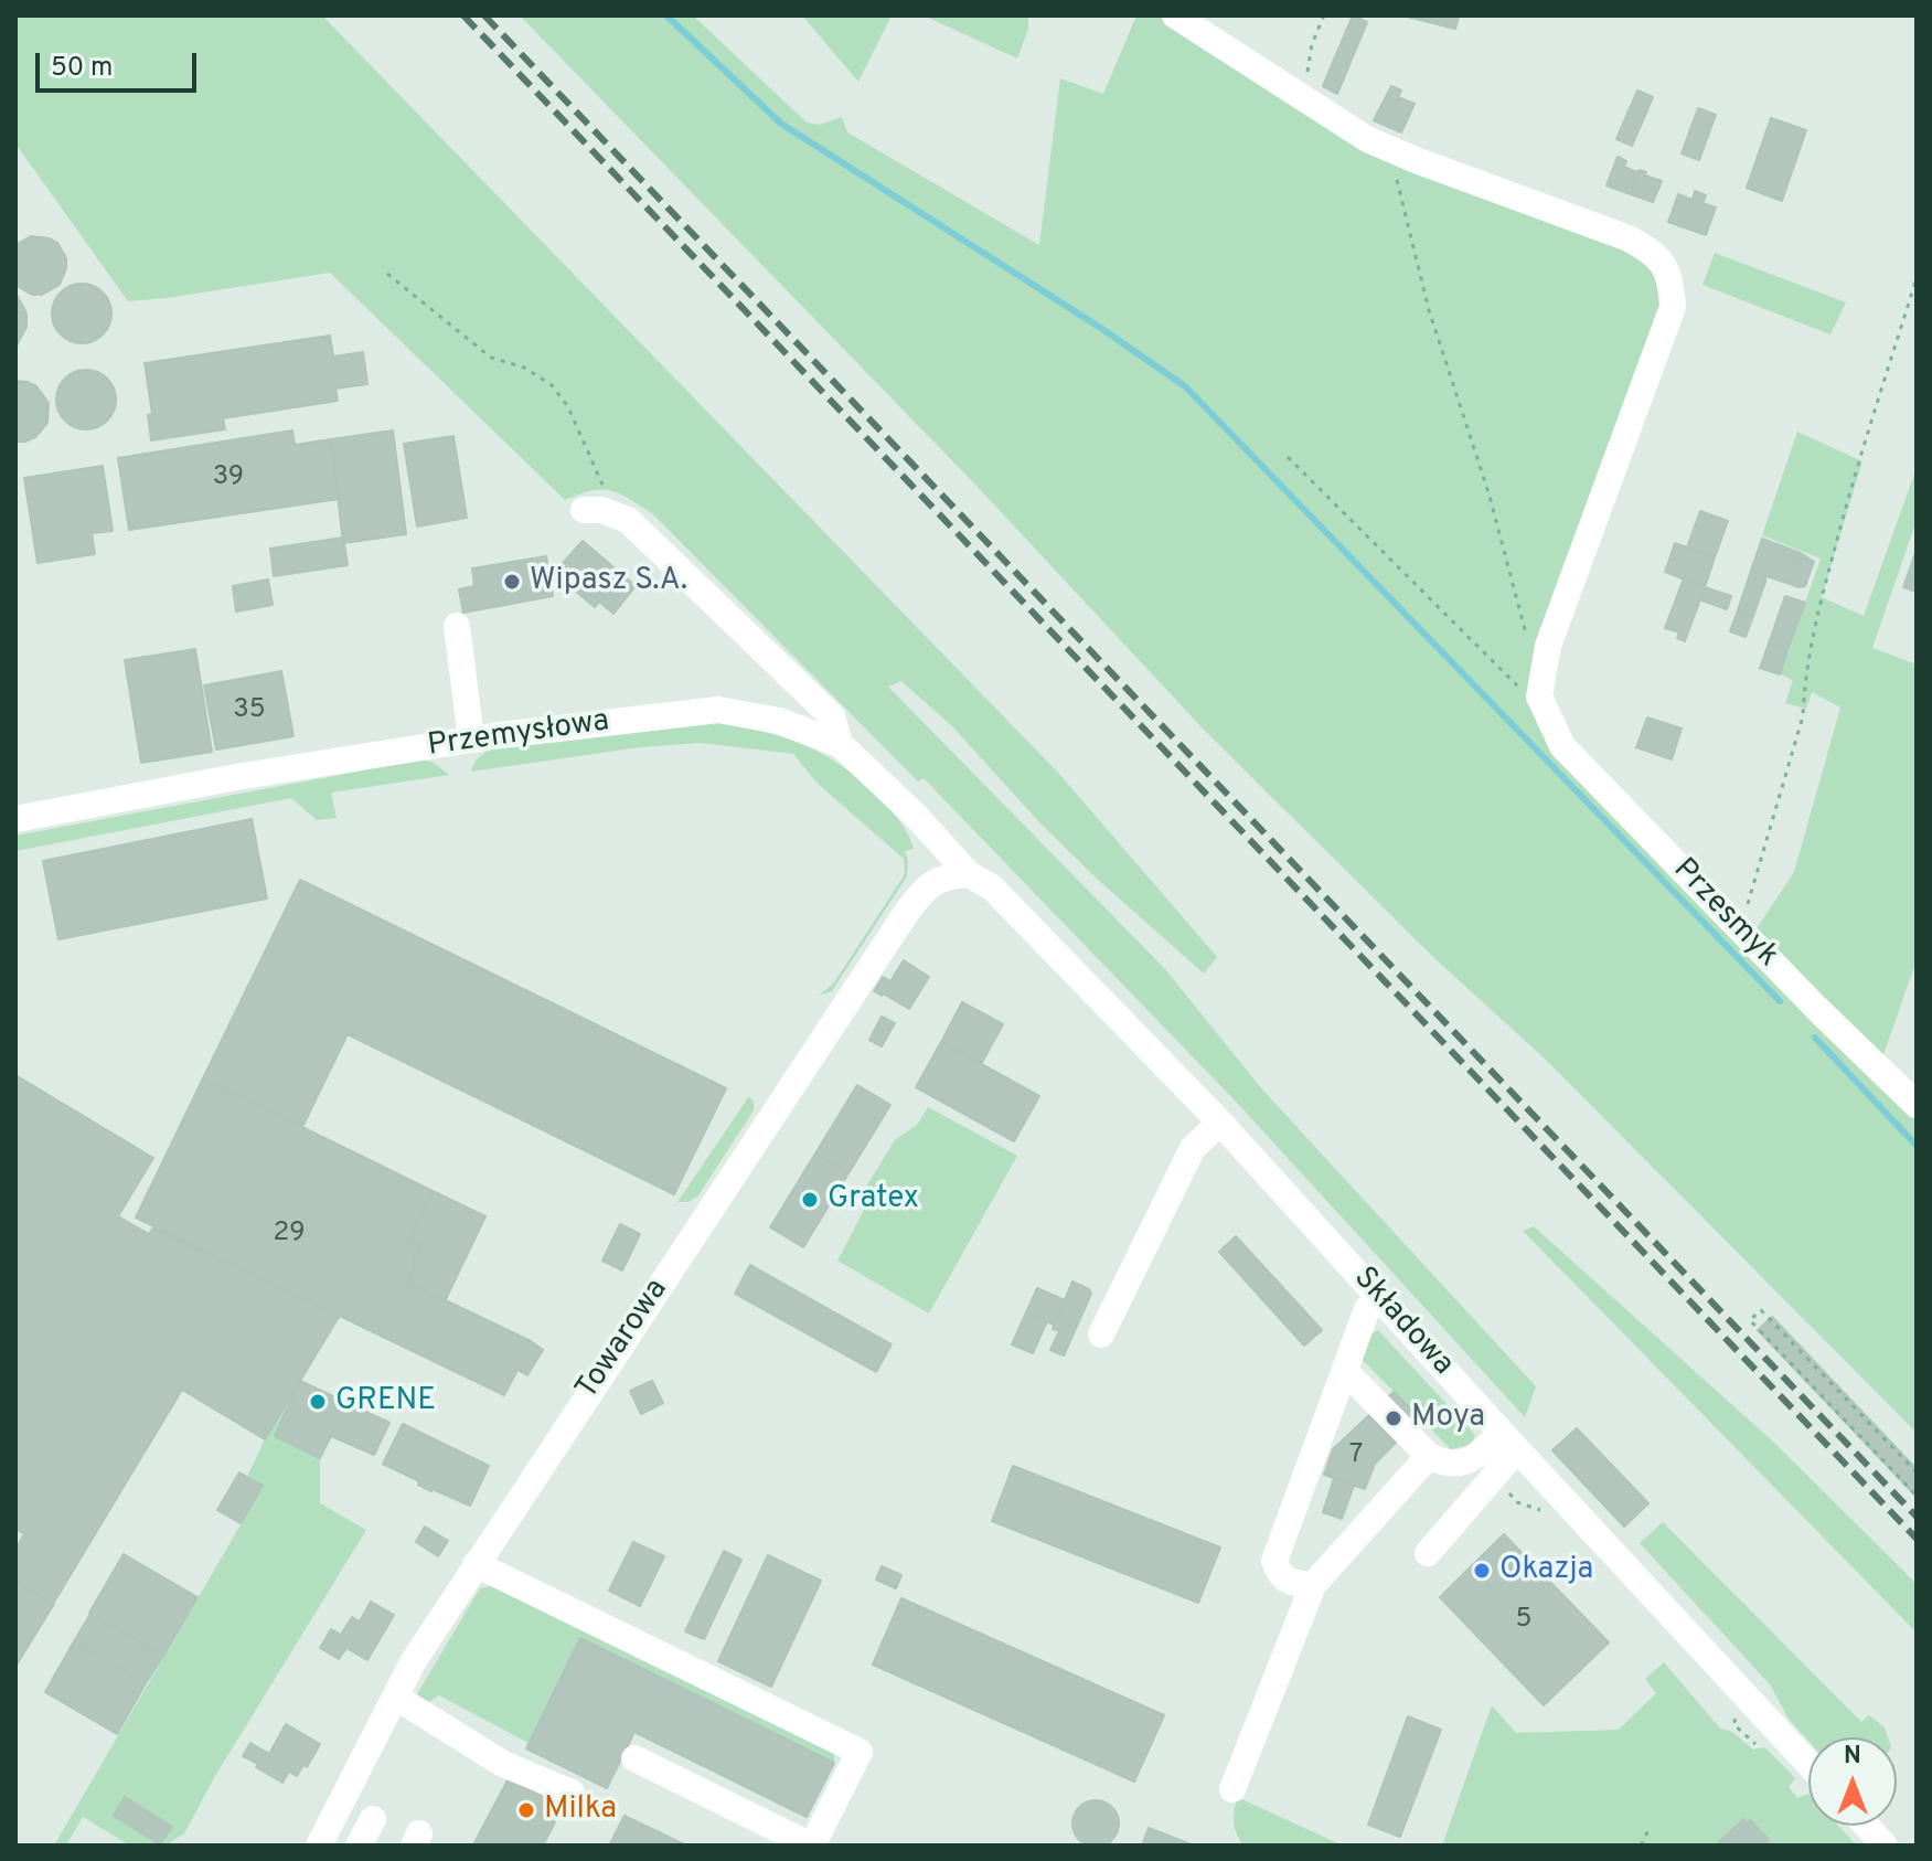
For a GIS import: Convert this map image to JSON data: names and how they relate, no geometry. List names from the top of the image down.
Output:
{
  "streets": {
    "street": [
      "Przemysłowa",
      "Przesmyk",
      "Składowa",
      "Towarowa"
    ]
  },
  "crossings": [
    ["Przemysłowa", "Składowa"],
    ["Przemysłowa", "Towarowa"],
    ["Składowa", "Towarowa"]
  ],
  "places": [
    "Wipasz S.A.",
    "Gratex",
    "GRENE",
    "Moya",
    "Okazja",
    "Milka"
  ],
  "house_numbers": [
    "39",
    "35",
    "29",
    "7",
    "5"
  ],
  "scale_bar": "50 m",
  "north": "top"
}
